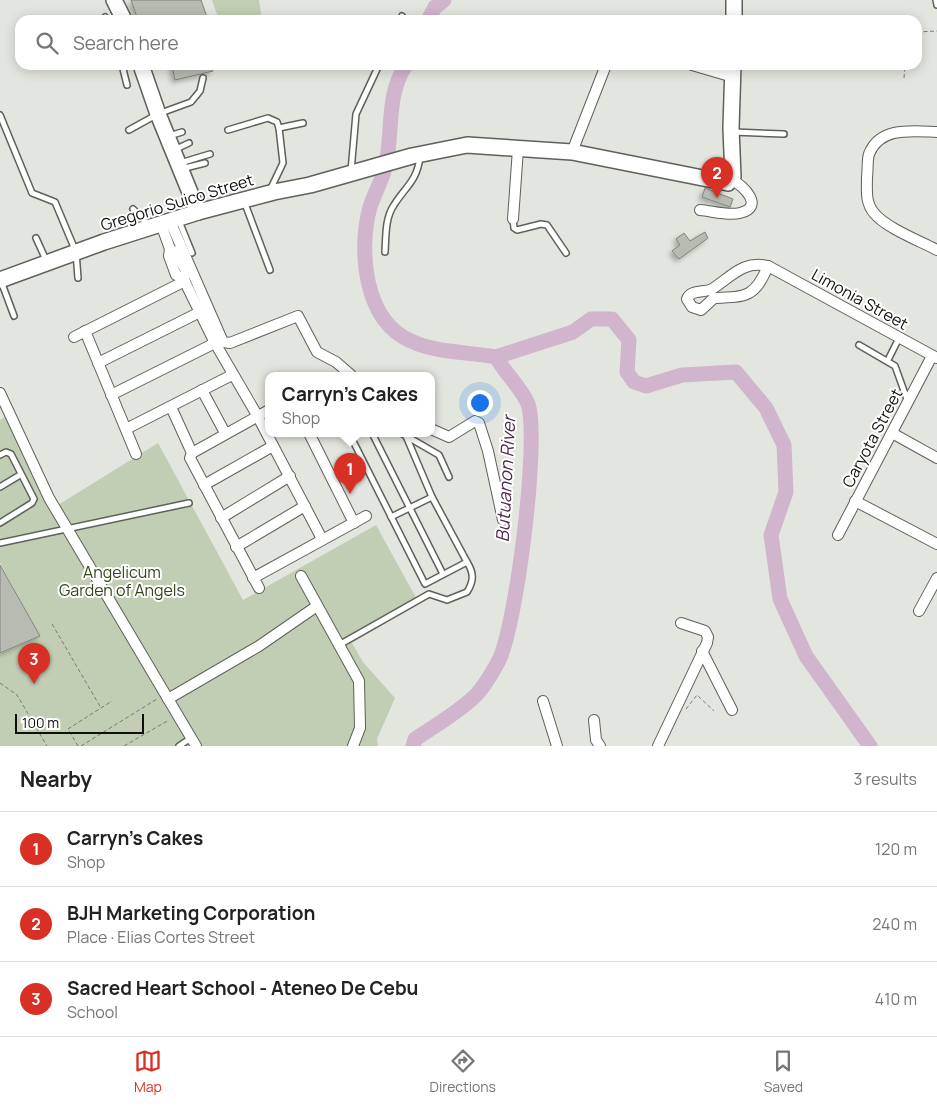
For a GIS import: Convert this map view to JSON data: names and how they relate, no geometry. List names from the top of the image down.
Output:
{
  "streets": {
    "street": ["Gregorio Suico Street", "Limonia Street", "Caryota Street"]
  },
  "crossings": [
    ["Limonia Street", "Caryota Street"]
  ],
  "water": ["Butuanon River"],
  "parks": ["Angelicum Garden of Angels"],
  "scale_bar": "100 m",
  "page": {
    "search": "Search here",
    "pins": ["2", "1", "3"],
    "popup": ["Carryn's Cakes", "Shop"],
    "scale": "100 m",
    "heading": ["Nearby", "3 results"],
    "list": [
      {
        "mark": "1",
        "name": "Carryn's Cakes",
        "note": "Shop",
        "value": "120 m"
      },
      {
        "mark": "2",
        "name": "BJH Marketing Corporation",
        "note": "Place · Elias Cortes Street",
        "value": "240 m"
      },
      {
        "mark": "3",
        "name": "Sacred Heart School - Ateneo De Cebu",
        "note": "School",
        "value": "410 m"
      }
    ],
    "nav": ["Map", "Directions", "Saved"]
  }
}
